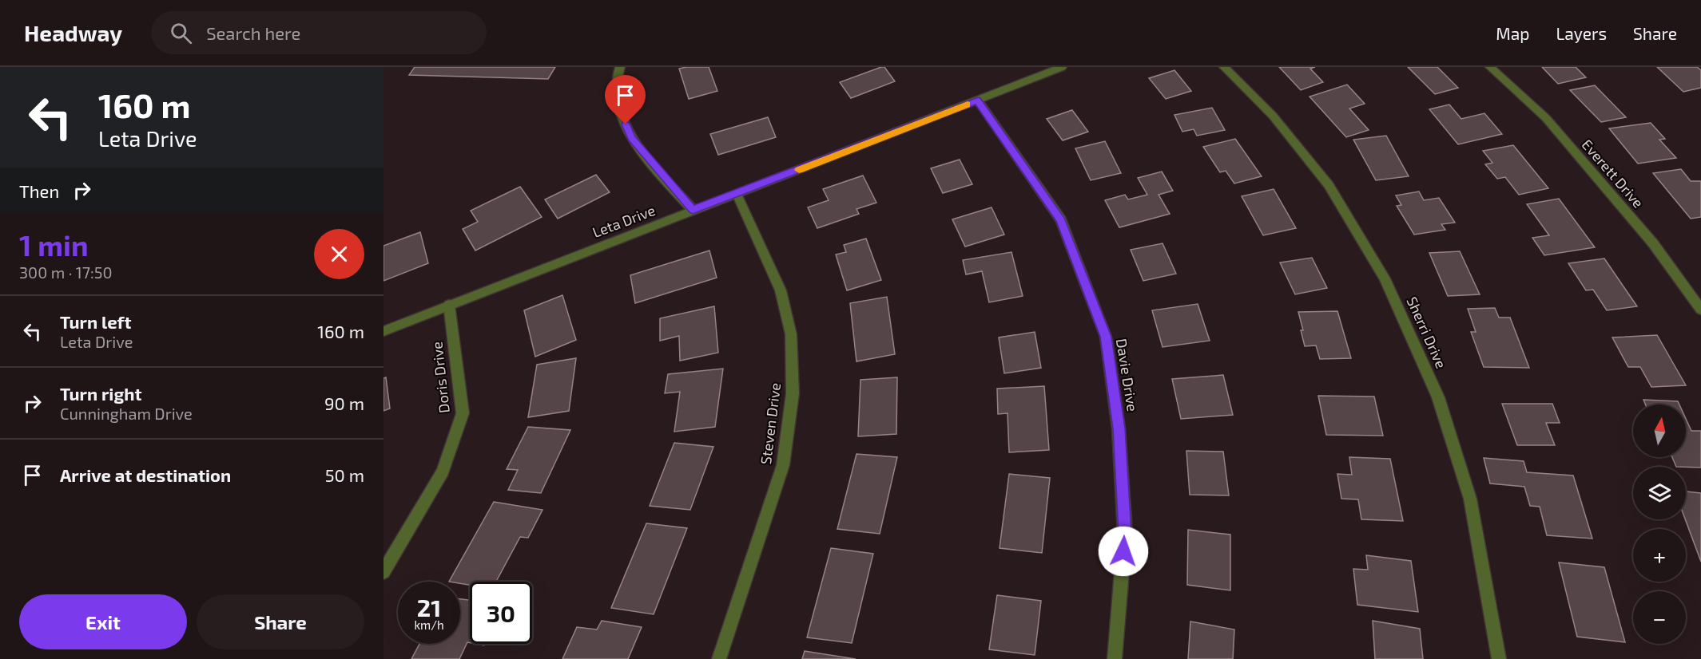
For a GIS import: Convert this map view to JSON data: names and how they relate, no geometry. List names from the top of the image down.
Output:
{
  "streets": {
    "street": [
      "Everett Drive",
      "Leta Drive",
      "Sherri Drive",
      "Davie Drive",
      "Doris Drive",
      "Steven Drive"
    ]
  },
  "crossings": [
    ["Leta Drive", "Davie Drive"],
    ["Leta Drive", "Doris Drive"],
    ["Leta Drive", "Steven Drive"]
  ],
  "north": "top",
  "page": {
    "header": "Headway",
    "search": "Search here",
    "nav": ["Map", "Layers", "Share"],
    "turn": ["160 m", "Leta Drive"],
    "then": "Then",
    "heading": ["1 min", "300 m · 17:50"],
    "list": [
      {
        "name": "Turn left",
        "note": "Leta Drive",
        "value": "160 m"
      },
      {
        "name": "Turn right",
        "note": "Cunningham Drive",
        "value": "90 m"
      },
      {
        "name": "Arrive at destination",
        "value": "50 m"
      }
    ],
    "map_buttons": ["+", "−"],
    "speed": "21 km/h",
    "limit": "30",
    "buttons": ["Exit", "Share"]
  }
}
